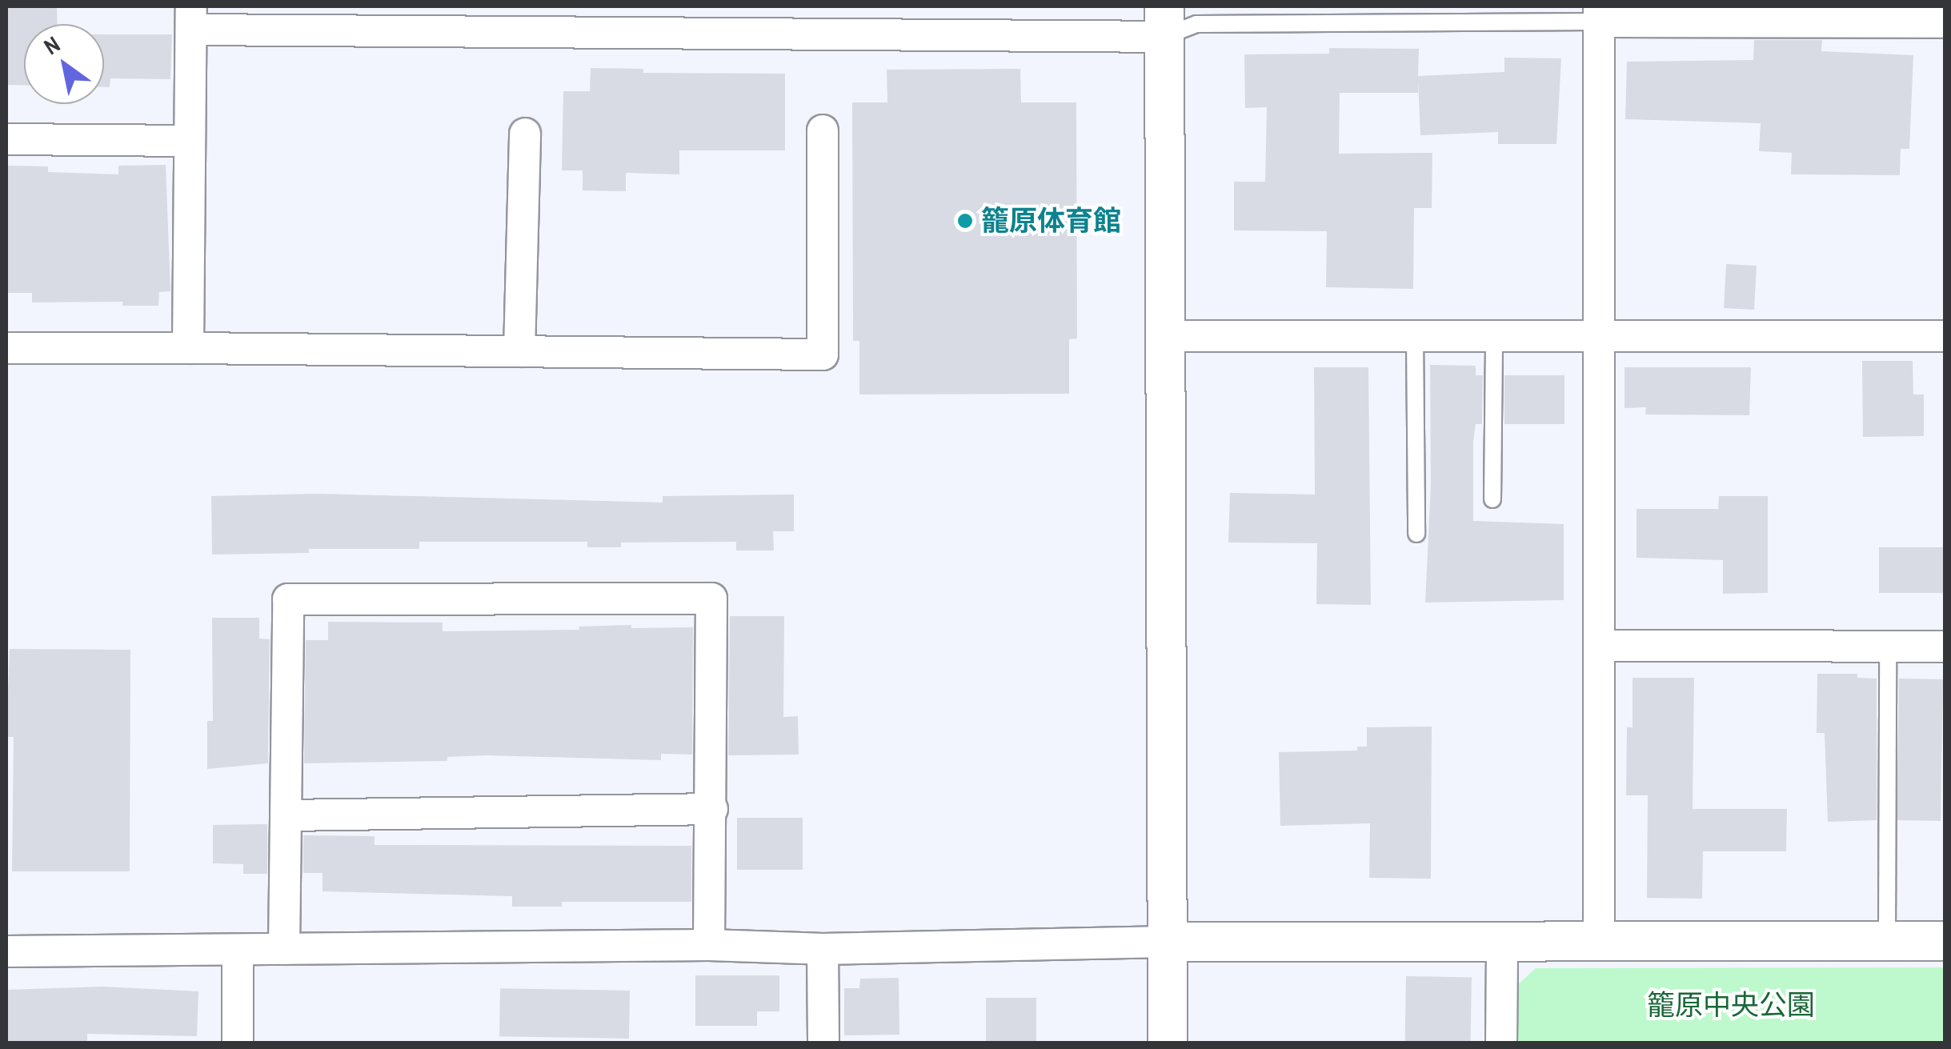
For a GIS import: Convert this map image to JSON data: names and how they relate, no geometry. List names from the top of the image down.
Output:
{
  "parks": ["籠原中央公園"],
  "places": ["籠原体育館"],
  "north": "top left"
}
